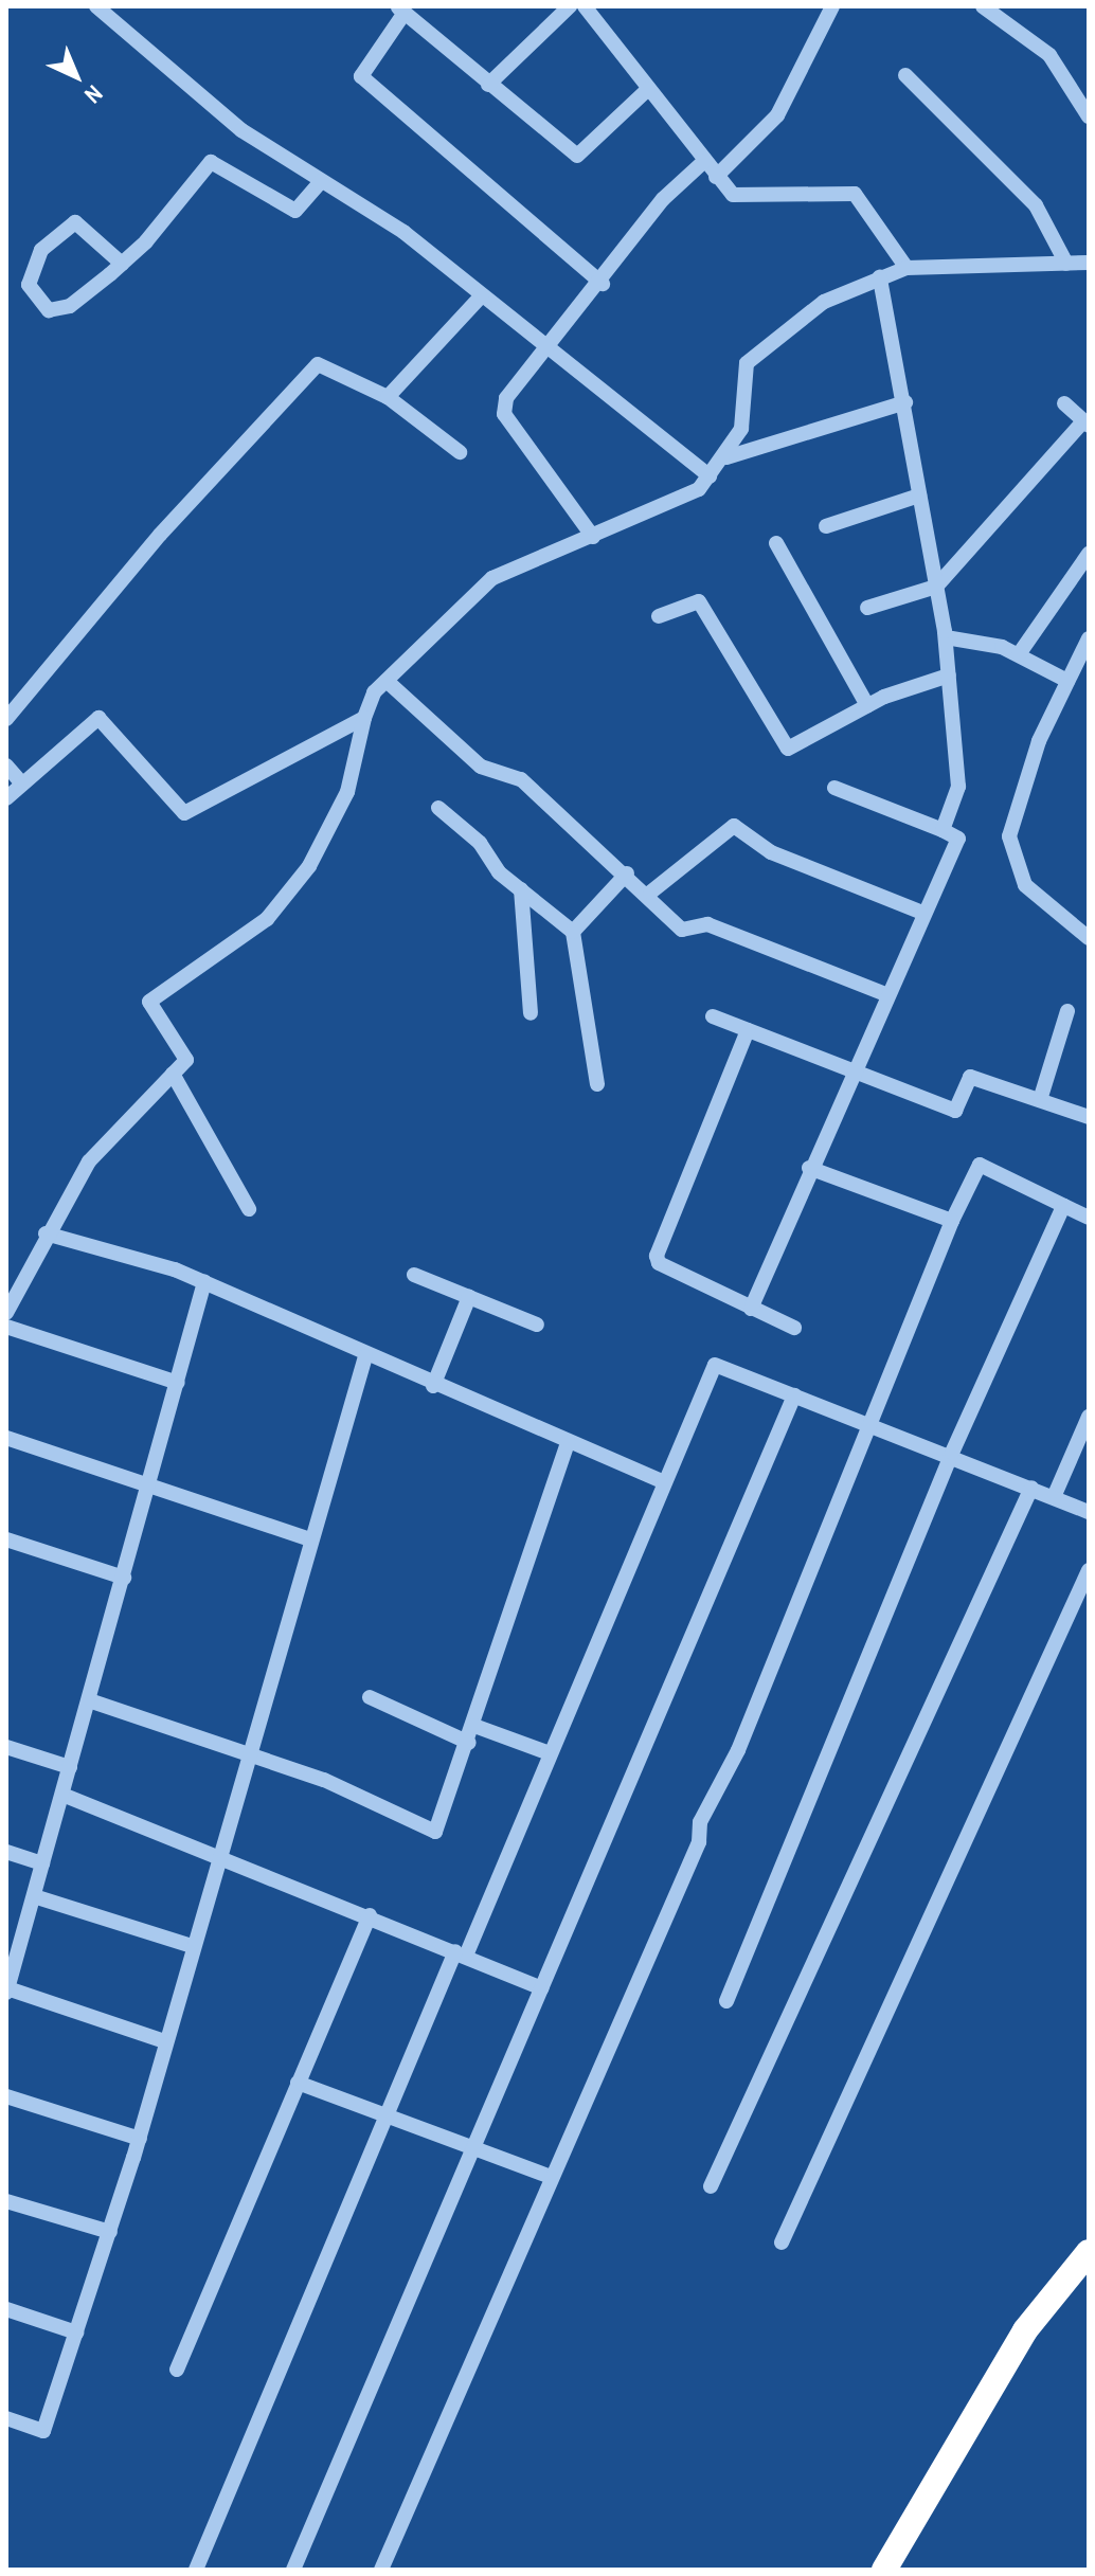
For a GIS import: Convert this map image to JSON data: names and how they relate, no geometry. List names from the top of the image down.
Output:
{
  "north": "bottom right"
}
